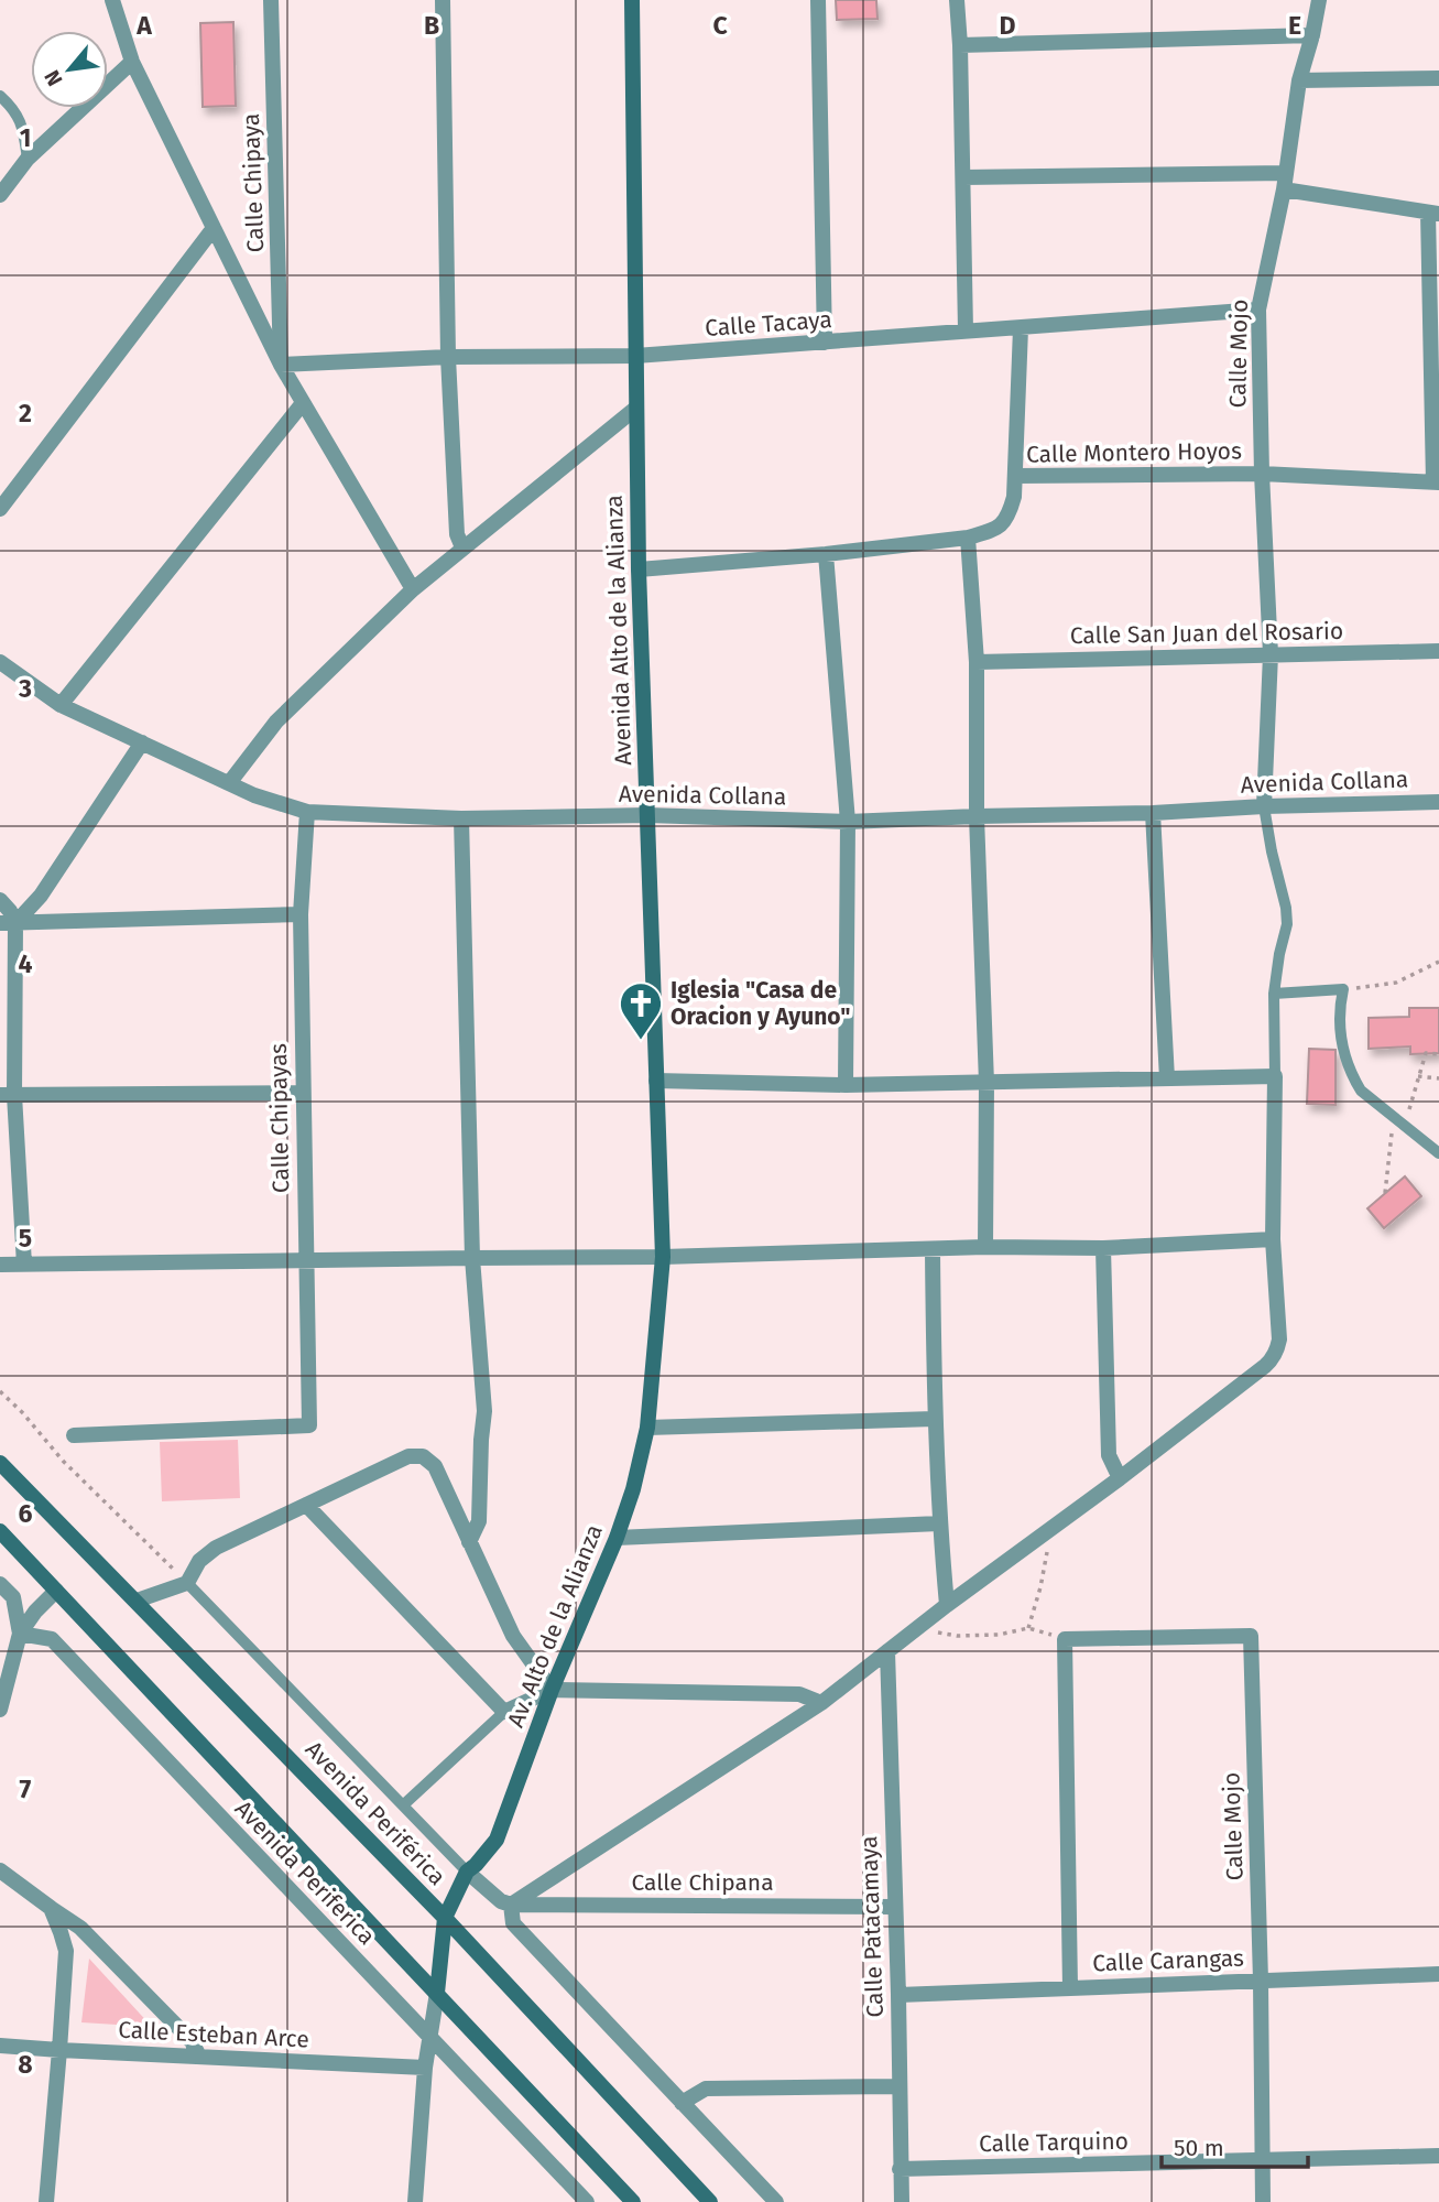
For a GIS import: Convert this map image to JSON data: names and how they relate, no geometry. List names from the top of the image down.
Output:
{
  "streets": {
    "street": [
      "Calle Chipaya",
      "Calle Tacaya",
      "Calle Mojo",
      "Calle Montero Hoyos",
      "Avenida Alto de la Alianza",
      "Calle San Juan del Rosario",
      "Avenida Collana",
      "Calle Chipayas",
      "Av. Alto de la Alianza",
      "Avenida Periférica",
      "Avenida Periferica",
      "Calle Chipana",
      "Calle Patacamaya",
      "Calle Carangas",
      "Calle Esteban Arce",
      "Calle Tarquino"
    ]
  },
  "crossings": [
    ["Calle Chipaya", "Calle Tacaya"],
    ["Calle Tacaya", "Calle Mojo"],
    ["Calle Tacaya", "Avenida Alto de la Alianza"],
    ["Calle Mojo", "Calle Montero Hoyos"],
    ["Calle Mojo", "Calle San Juan del Rosario"],
    ["Calle Mojo", "Avenida Collana"],
    ["Calle Mojo", "Calle Carangas"],
    ["Calle Mojo", "Calle Tarquino"],
    ["Calle Montero Hoyos", "Avenida Alto de la Alianza"],
    ["Avenida Alto de la Alianza", "Avenida Collana"],
    ["Avenida Alto de la Alianza", "Av. Alto de la Alianza"],
    ["Avenida Collana", "Calle Chipayas"],
    ["Av. Alto de la Alianza", "Avenida Periférica"],
    ["Calle Chipana", "Calle Patacamaya"],
    ["Calle Patacamaya", "Calle Carangas"],
    ["Calle Patacamaya", "Calle Tarquino"]
  ],
  "places": {
    "church": ["Iglesia \"Casa de Oracion y Ayuno\""]
  },
  "scale_bar": "50 m",
  "north": "bottom left",
  "grid": {
    "columns": [
      "A",
      "B",
      "C",
      "D",
      "E"
    ],
    "rows": [
      "1",
      "2",
      "3",
      "4",
      "5",
      "6",
      "7",
      "8"
    ]
  }
}
